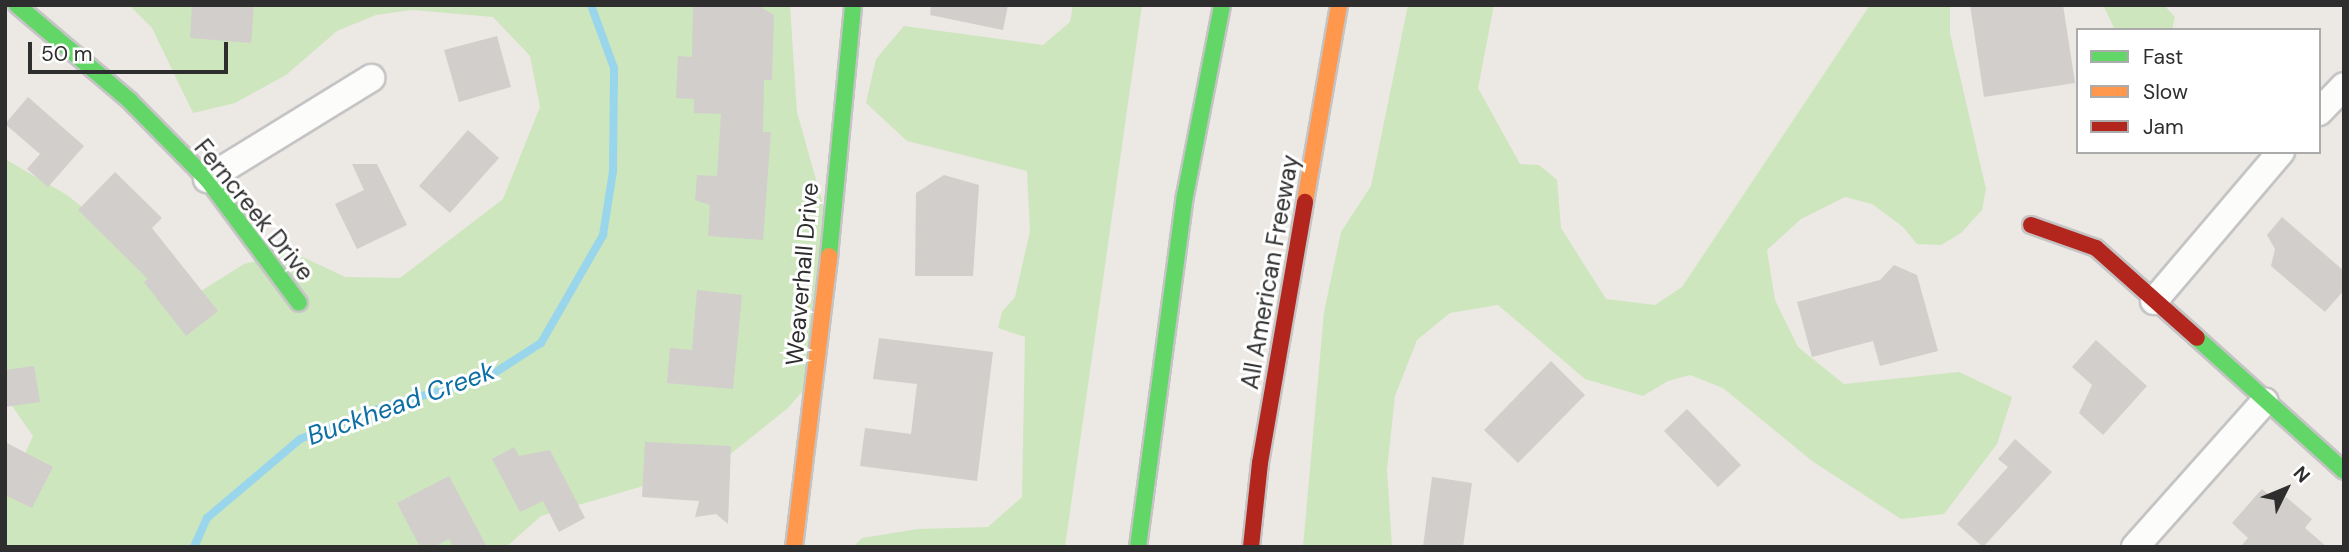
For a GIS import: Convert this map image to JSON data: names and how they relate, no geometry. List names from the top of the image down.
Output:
{
  "streets": {
    "main road": ["Ferncreek Drive", "All American Freeway", "Weaverhall Drive"]
  },
  "water": ["Buckhead Creek"],
  "legend": ["Fast", "Slow", "Jam"],
  "scale_bar": "50 m",
  "north": "top right"
}
